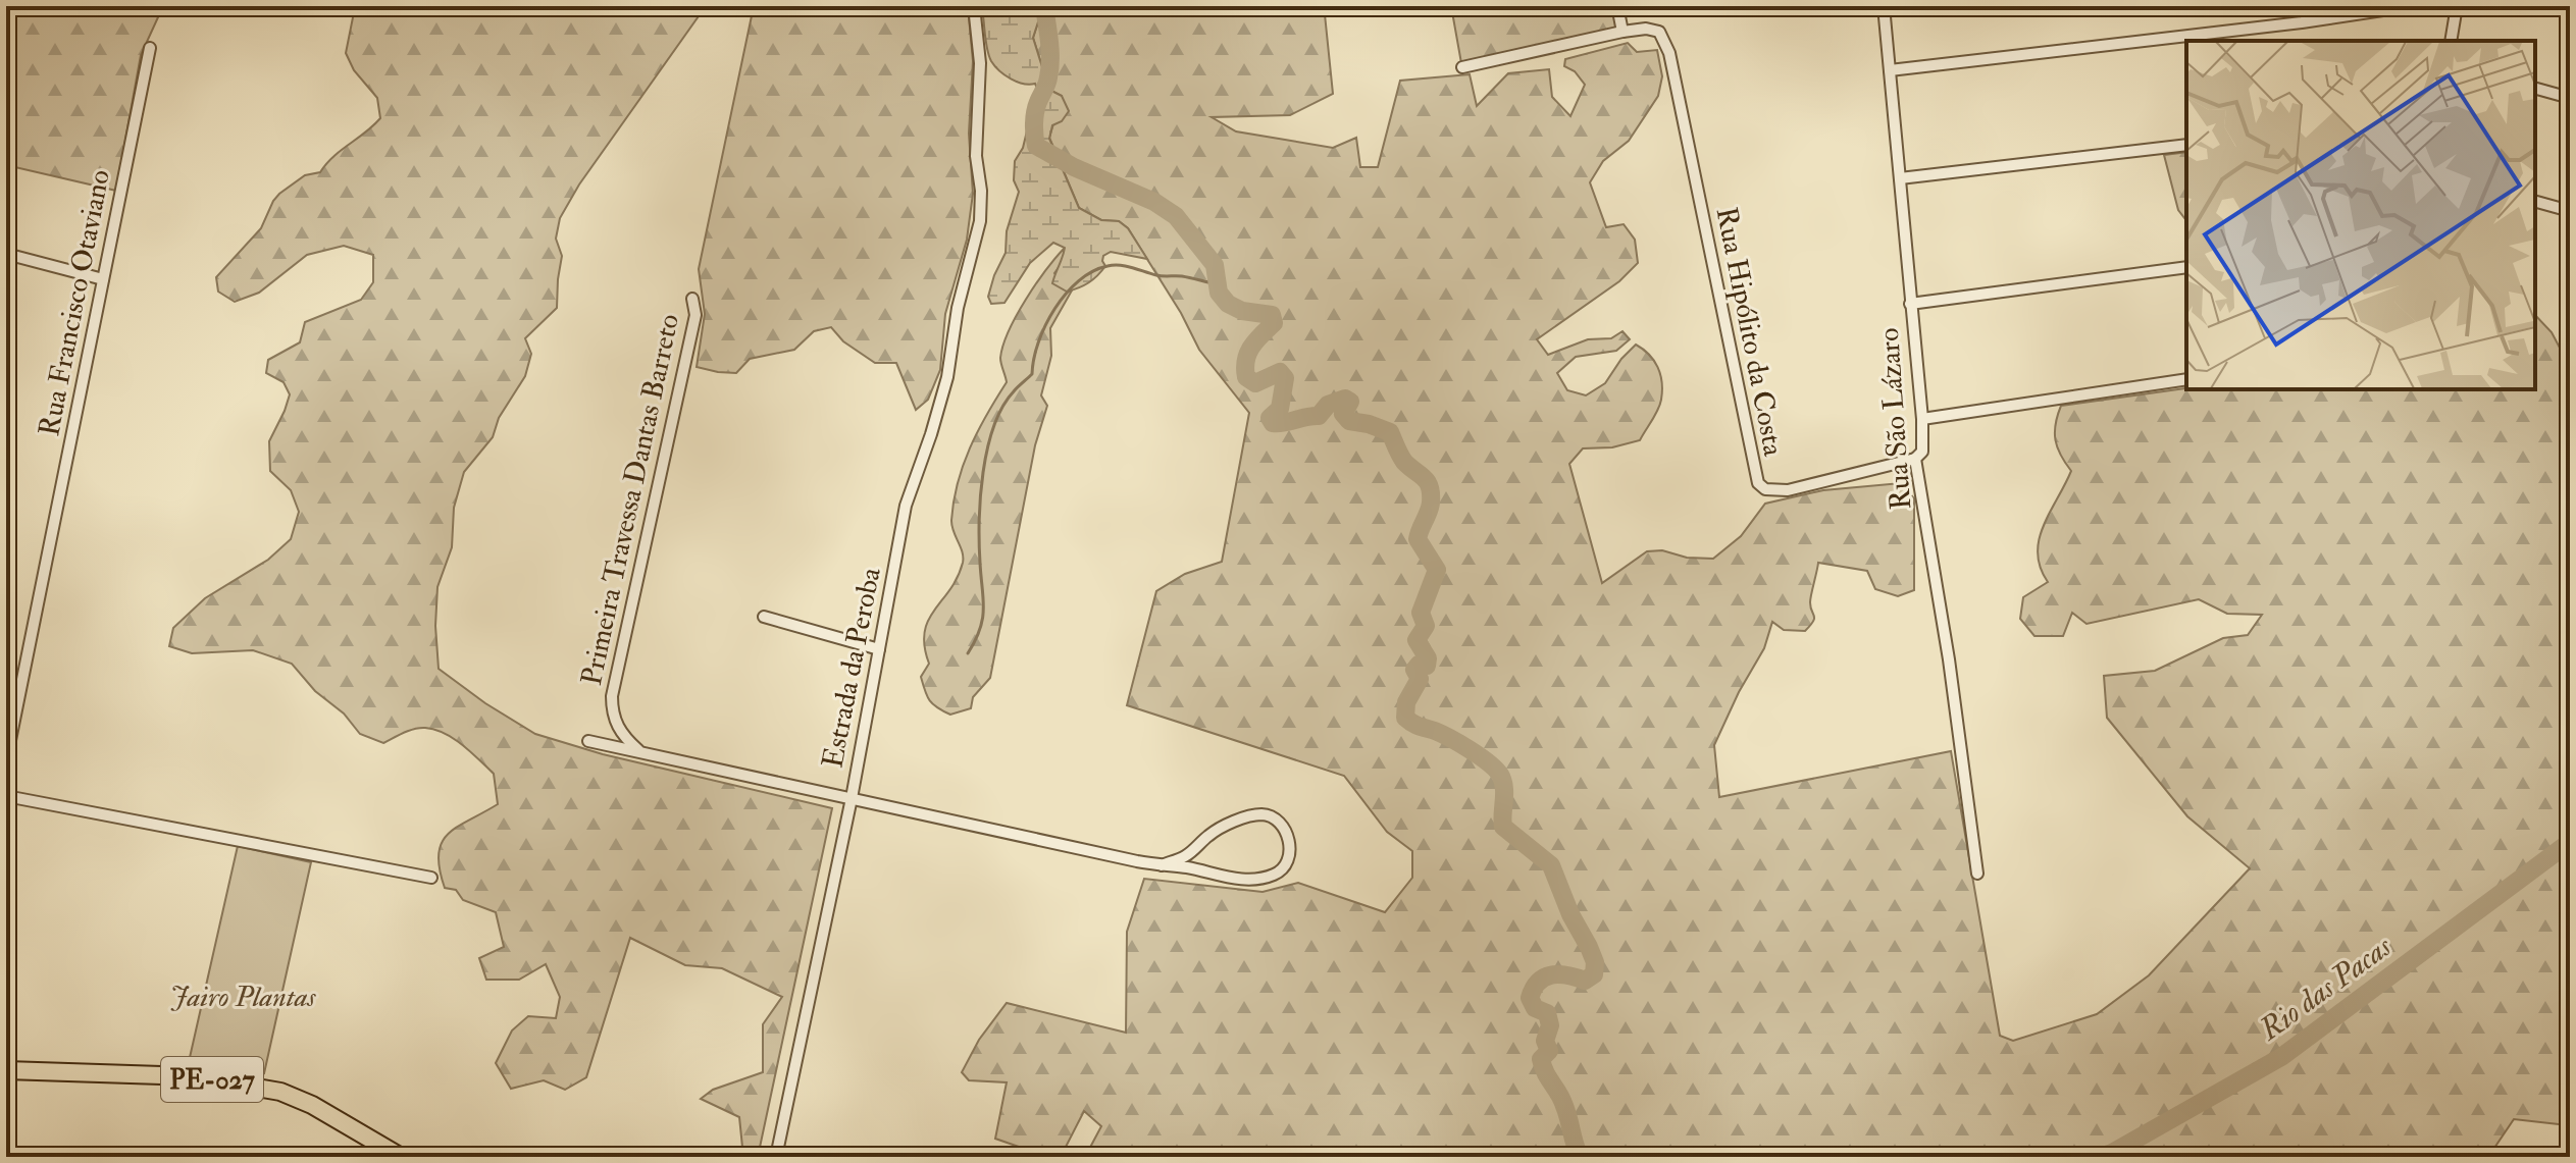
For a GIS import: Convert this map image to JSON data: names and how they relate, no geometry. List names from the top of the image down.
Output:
{
  "streets": {
    "main road": ["PE-027"],
    "street": [
      "Rua Francisco Otaviano",
      "Rua Hipólito da Costa",
      "Rua São Lázaro",
      "Primeira Travessa Dantas Barreto",
      "Estrada da Peroba"
    ]
  },
  "crossings": [
    ["Rua Hipólito da Costa", "Rua São Lázaro"]
  ],
  "water": ["Rio das Pacas"],
  "parks": ["Jairo Plantas"]
}
